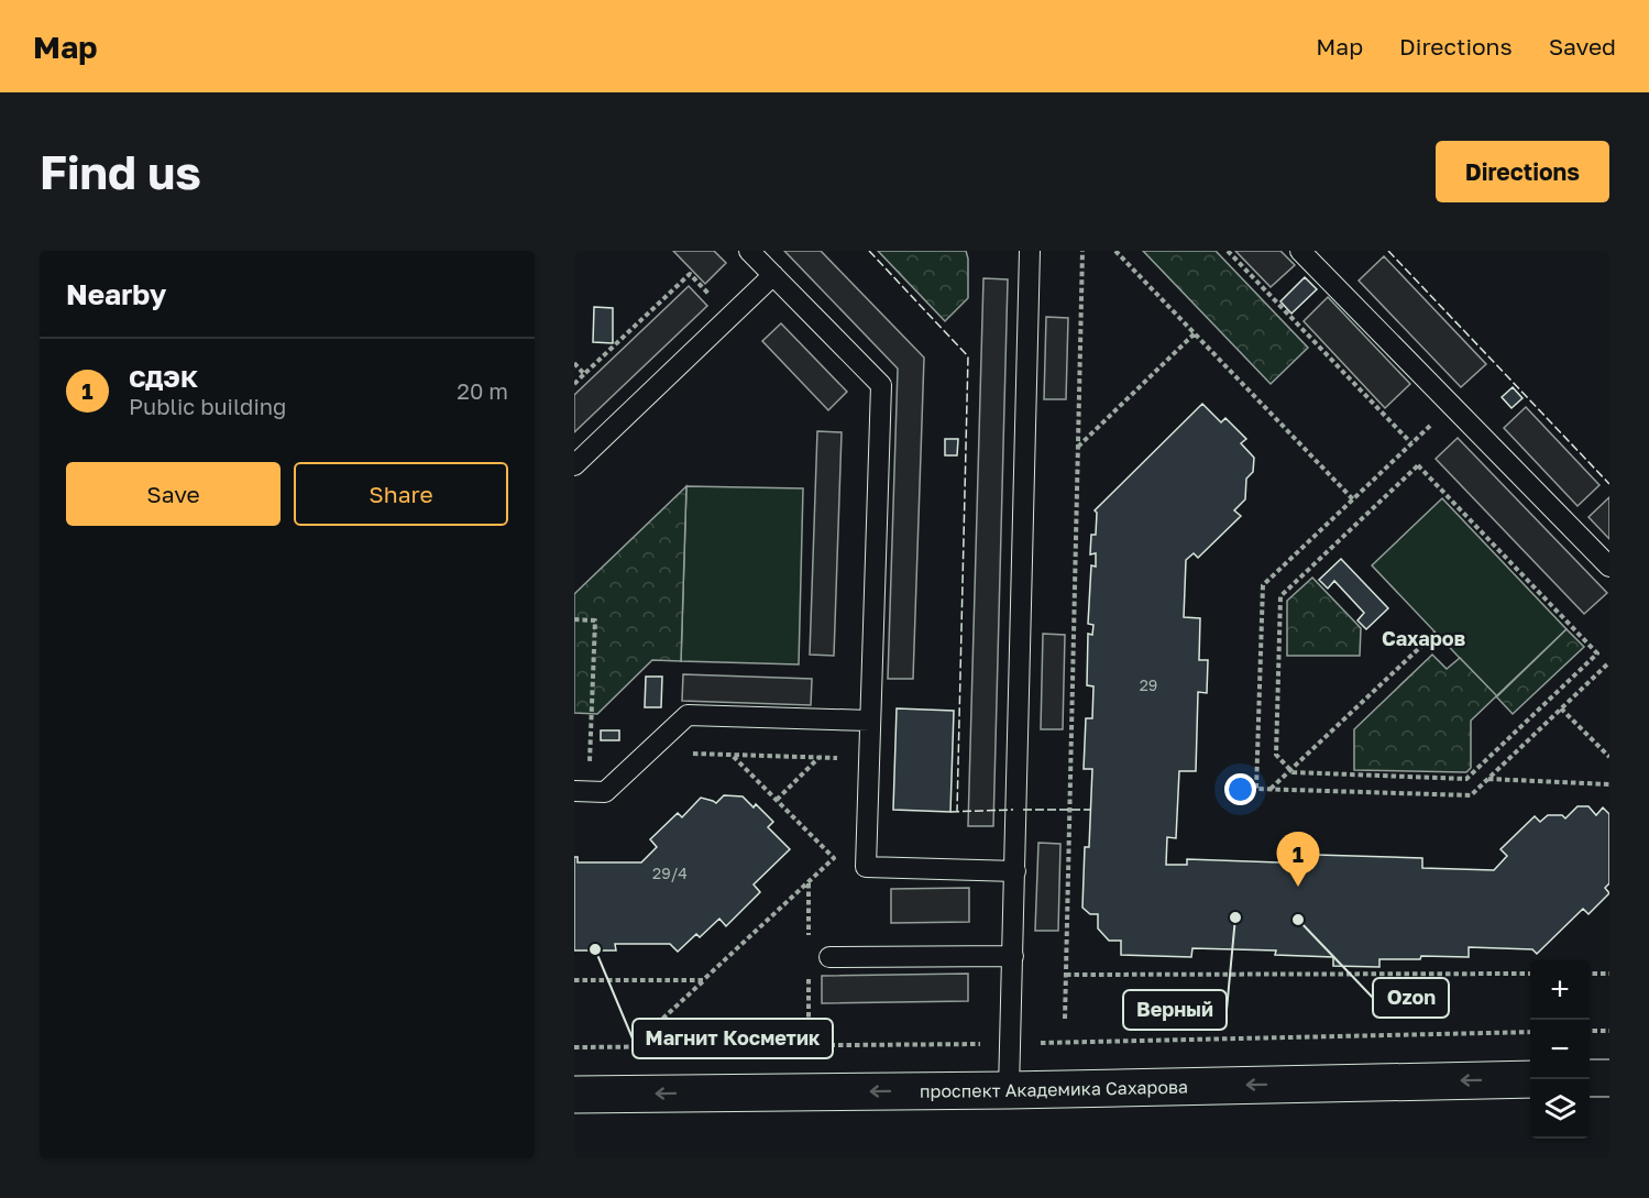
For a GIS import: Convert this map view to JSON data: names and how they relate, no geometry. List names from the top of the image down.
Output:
{
  "streets": {
    "street": ["проспект Академика Сахарова"]
  },
  "one_way": ["проспект Академика Сахарова"],
  "districts": ["Сахаров"],
  "places": ["Верный", "Ozon", "Магнит Косметик"],
  "house_numbers": ["29", "29/4"],
  "page": {
    "header": "Map",
    "nav": ["Map", "Directions", "Saved"],
    "buttons": [
      "Directions",
      ["Save", "Share"]
    ],
    "title": "Find us",
    "heading": "Nearby",
    "list": [
      {
        "mark": "1",
        "name": "СДЭК",
        "note": "Public building",
        "value": "20 m"
      }
    ],
    "pins": "1",
    "map_buttons": ["+", "−"]
  }
}
